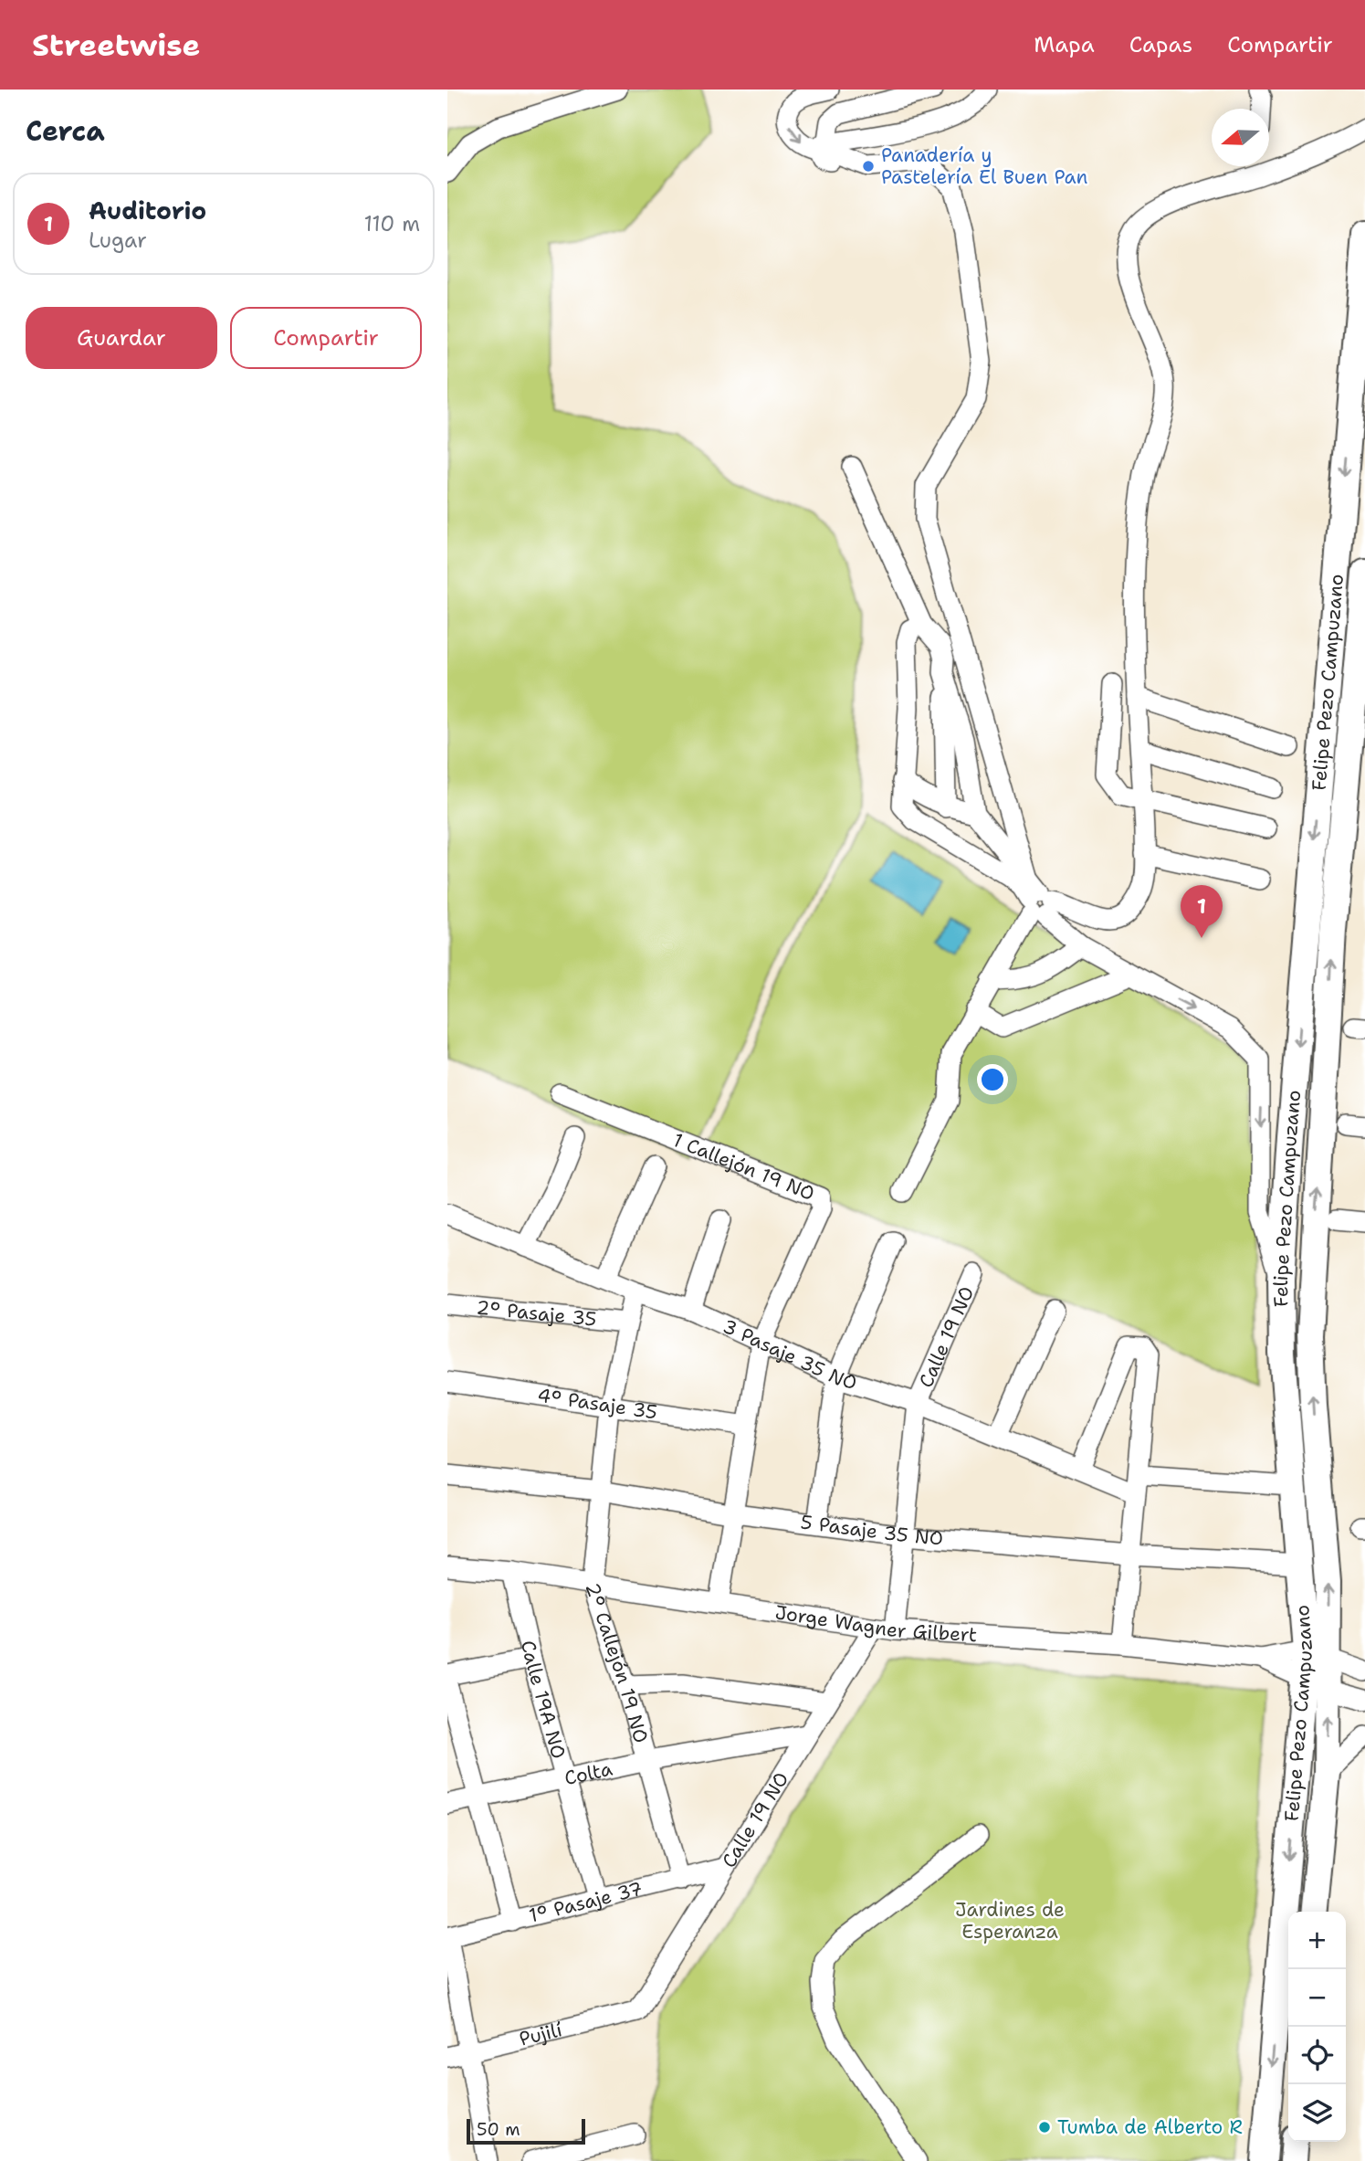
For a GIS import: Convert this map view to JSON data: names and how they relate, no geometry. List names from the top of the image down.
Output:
{
  "streets": {
    "main road": ["Felipe Pezo Campuzano"],
    "street": [
      "1 Callejón 19 NO",
      "2° Pasaje 35",
      "Calle 19 NO",
      "3 Pasaje 35 NO",
      "4° Pasaje 35",
      "5 Pasaje 35 NO",
      "Jorge Wagner Gilbert",
      "2° Callejón 19 NO",
      "Calle 19A NO",
      "Colta",
      "1° Pasaje 37",
      "Pujilí"
    ]
  },
  "crossings": [
    ["Felipe Pezo Campuzano", "5 Pasaje 35 NO"],
    ["Felipe Pezo Campuzano", "Jorge Wagner Gilbert"],
    ["1 Callejón 19 NO", "3 Pasaje 35 NO"],
    ["1 Callejón 19 NO", "4° Pasaje 35"],
    ["1 Callejón 19 NO", "5 Pasaje 35 NO"],
    ["1 Callejón 19 NO", "Jorge Wagner Gilbert"],
    ["2° Pasaje 35", "2° Callejón 19 NO"],
    ["Calle 19 NO", "3 Pasaje 35 NO"],
    ["Calle 19 NO", "5 Pasaje 35 NO"],
    ["Calle 19 NO", "Jorge Wagner Gilbert"],
    ["Calle 19 NO", "Colta"],
    ["Calle 19 NO", "1° Pasaje 37"],
    ["Calle 19 NO", "Pujilí"],
    ["3 Pasaje 35 NO", "2° Callejón 19 NO"],
    ["4° Pasaje 35", "2° Callejón 19 NO"],
    ["5 Pasaje 35 NO", "2° Callejón 19 NO"],
    ["Jorge Wagner Gilbert", "2° Callejón 19 NO"],
    ["Jorge Wagner Gilbert", "Calle 19A NO"],
    ["2° Callejón 19 NO", "Colta"],
    ["2° Callejón 19 NO", "1° Pasaje 37"],
    ["Calle 19A NO", "Colta"],
    ["Calle 19A NO", "1° Pasaje 37"]
  ],
  "parks": ["Jardines de Esperanza"],
  "places": ["Panadería y Pastelería El Buen Pan", "Tumba de Alberto R"],
  "scale_bar": "50 m",
  "north": "left",
  "page": {
    "header": "Streetwise",
    "nav": ["Mapa", "Capas", "Compartir"],
    "heading": "Cerca",
    "list": [
      {
        "mark": "1",
        "name": "Auditorio",
        "note": "Lugar",
        "value": "110 m"
      }
    ],
    "buttons": ["Guardar", "Compartir"],
    "pins": "1",
    "map_buttons": ["+", "−"],
    "scale": "50 m"
  }
}
